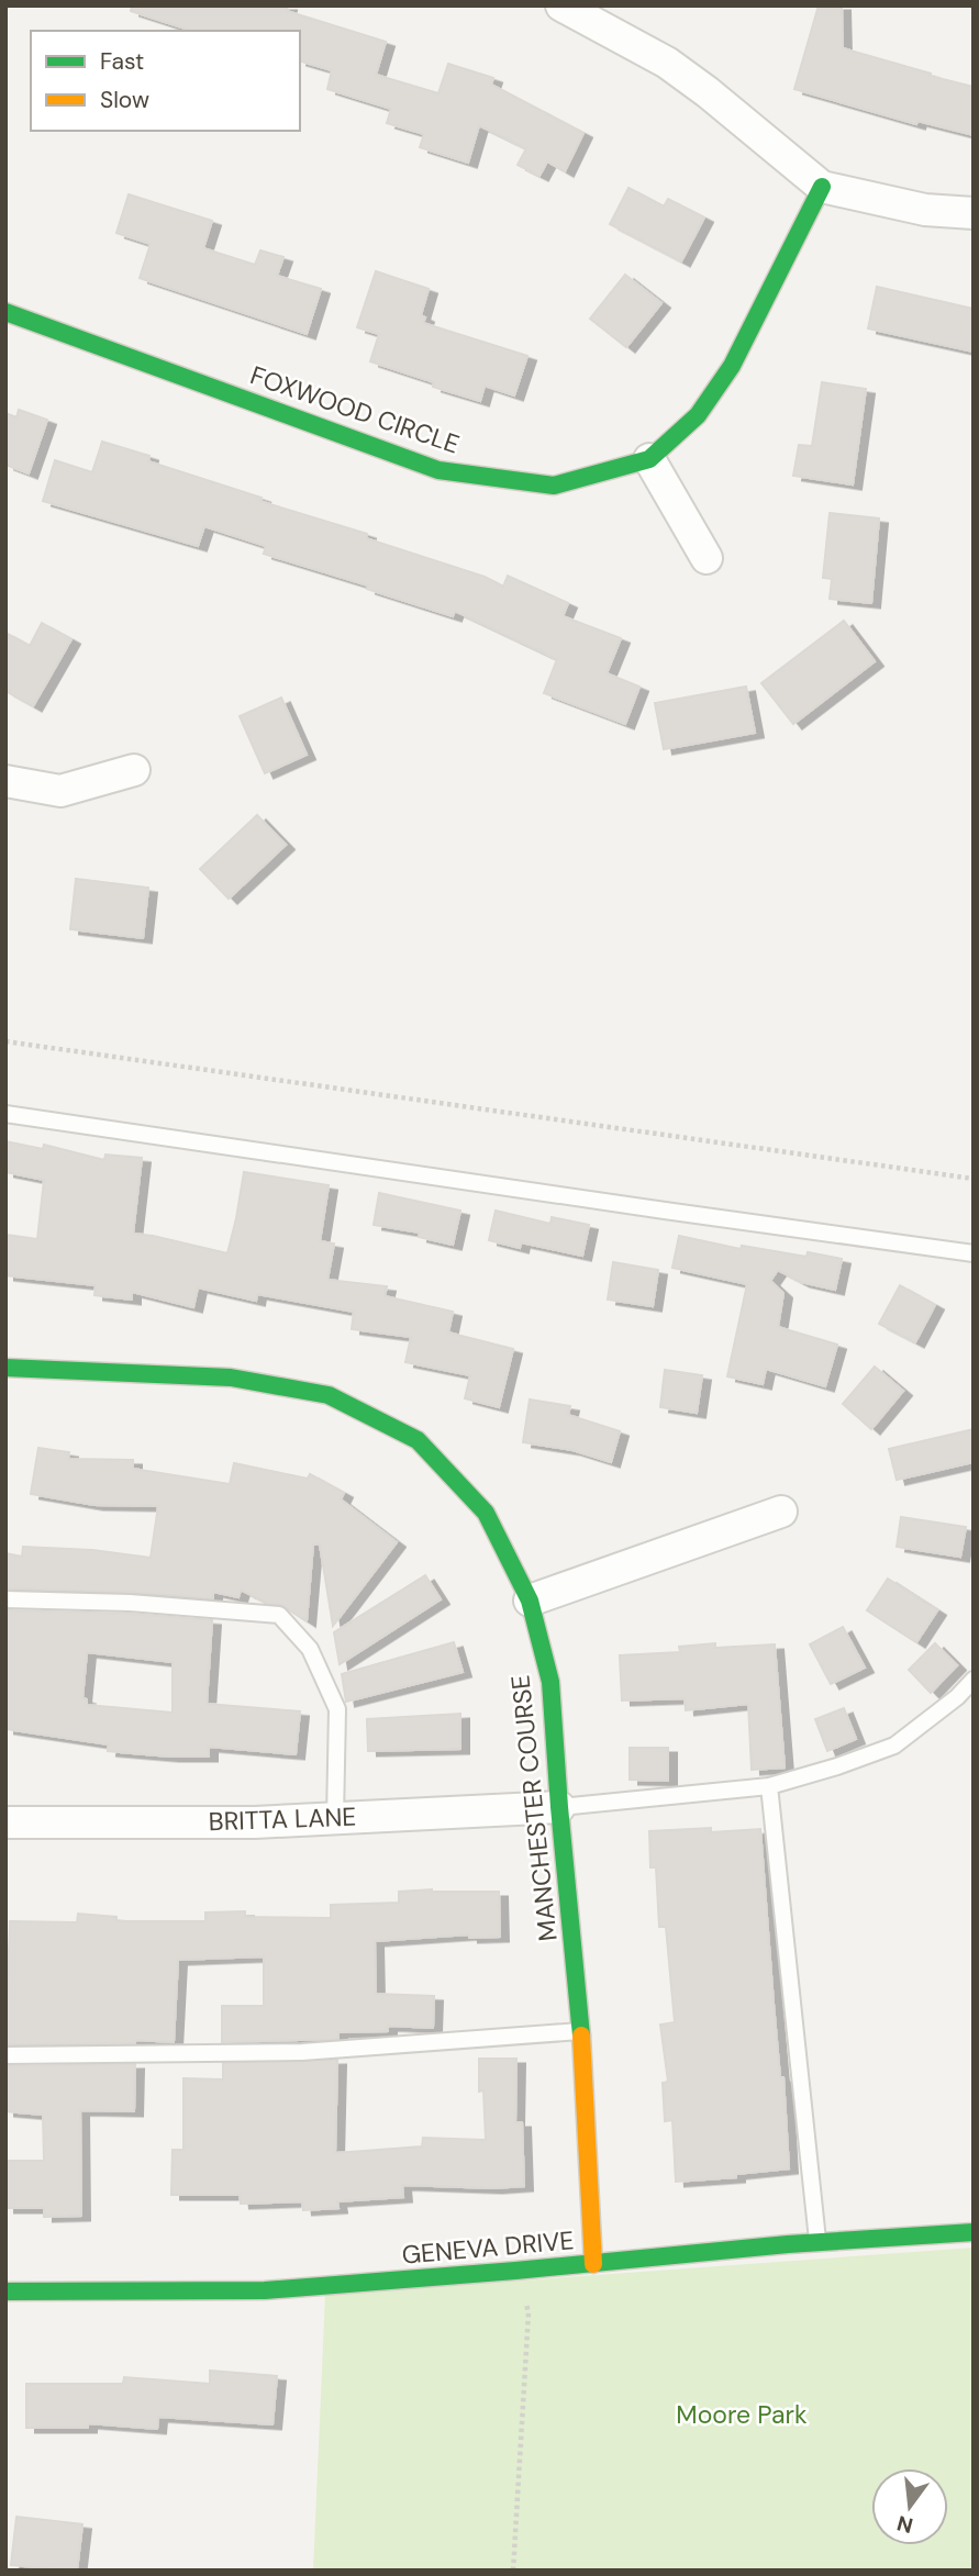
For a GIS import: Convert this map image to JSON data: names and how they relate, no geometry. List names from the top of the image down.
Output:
{
  "streets": {
    "street": [
      "FOXWOOD CIRCLE",
      "MANCHESTER COURSE",
      "BRITTA LANE",
      "GENEVA DRIVE"
    ]
  },
  "crossings": [
    ["MANCHESTER COURSE", "BRITTA LANE"],
    ["MANCHESTER COURSE", "GENEVA DRIVE"]
  ],
  "parks": ["Moore Park"],
  "legend": ["Fast", "Slow"],
  "north": "bottom"
}
